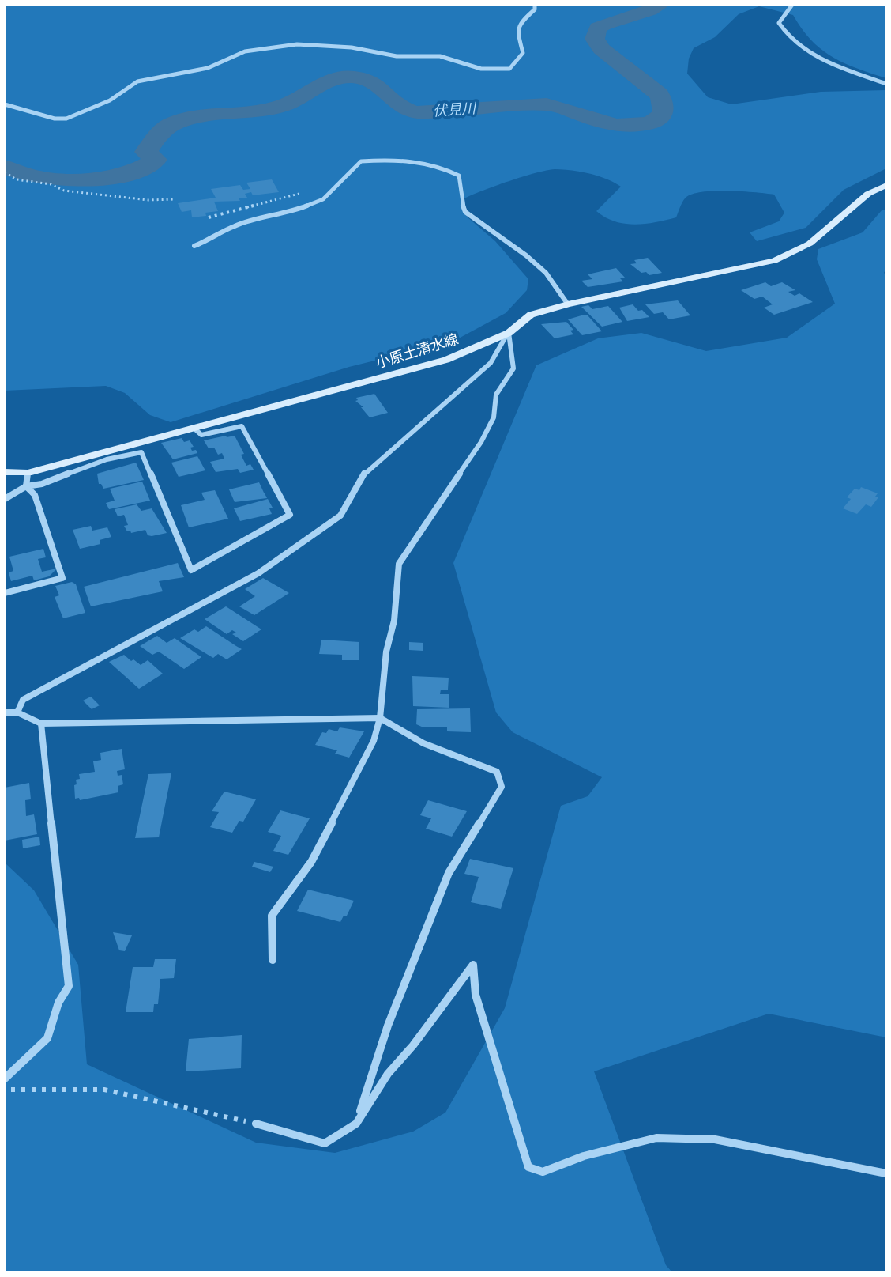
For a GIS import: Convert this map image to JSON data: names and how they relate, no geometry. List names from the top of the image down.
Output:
{
  "streets": {
    "main road": ["小原土清水線"]
  },
  "water": ["伏見川"]
}
